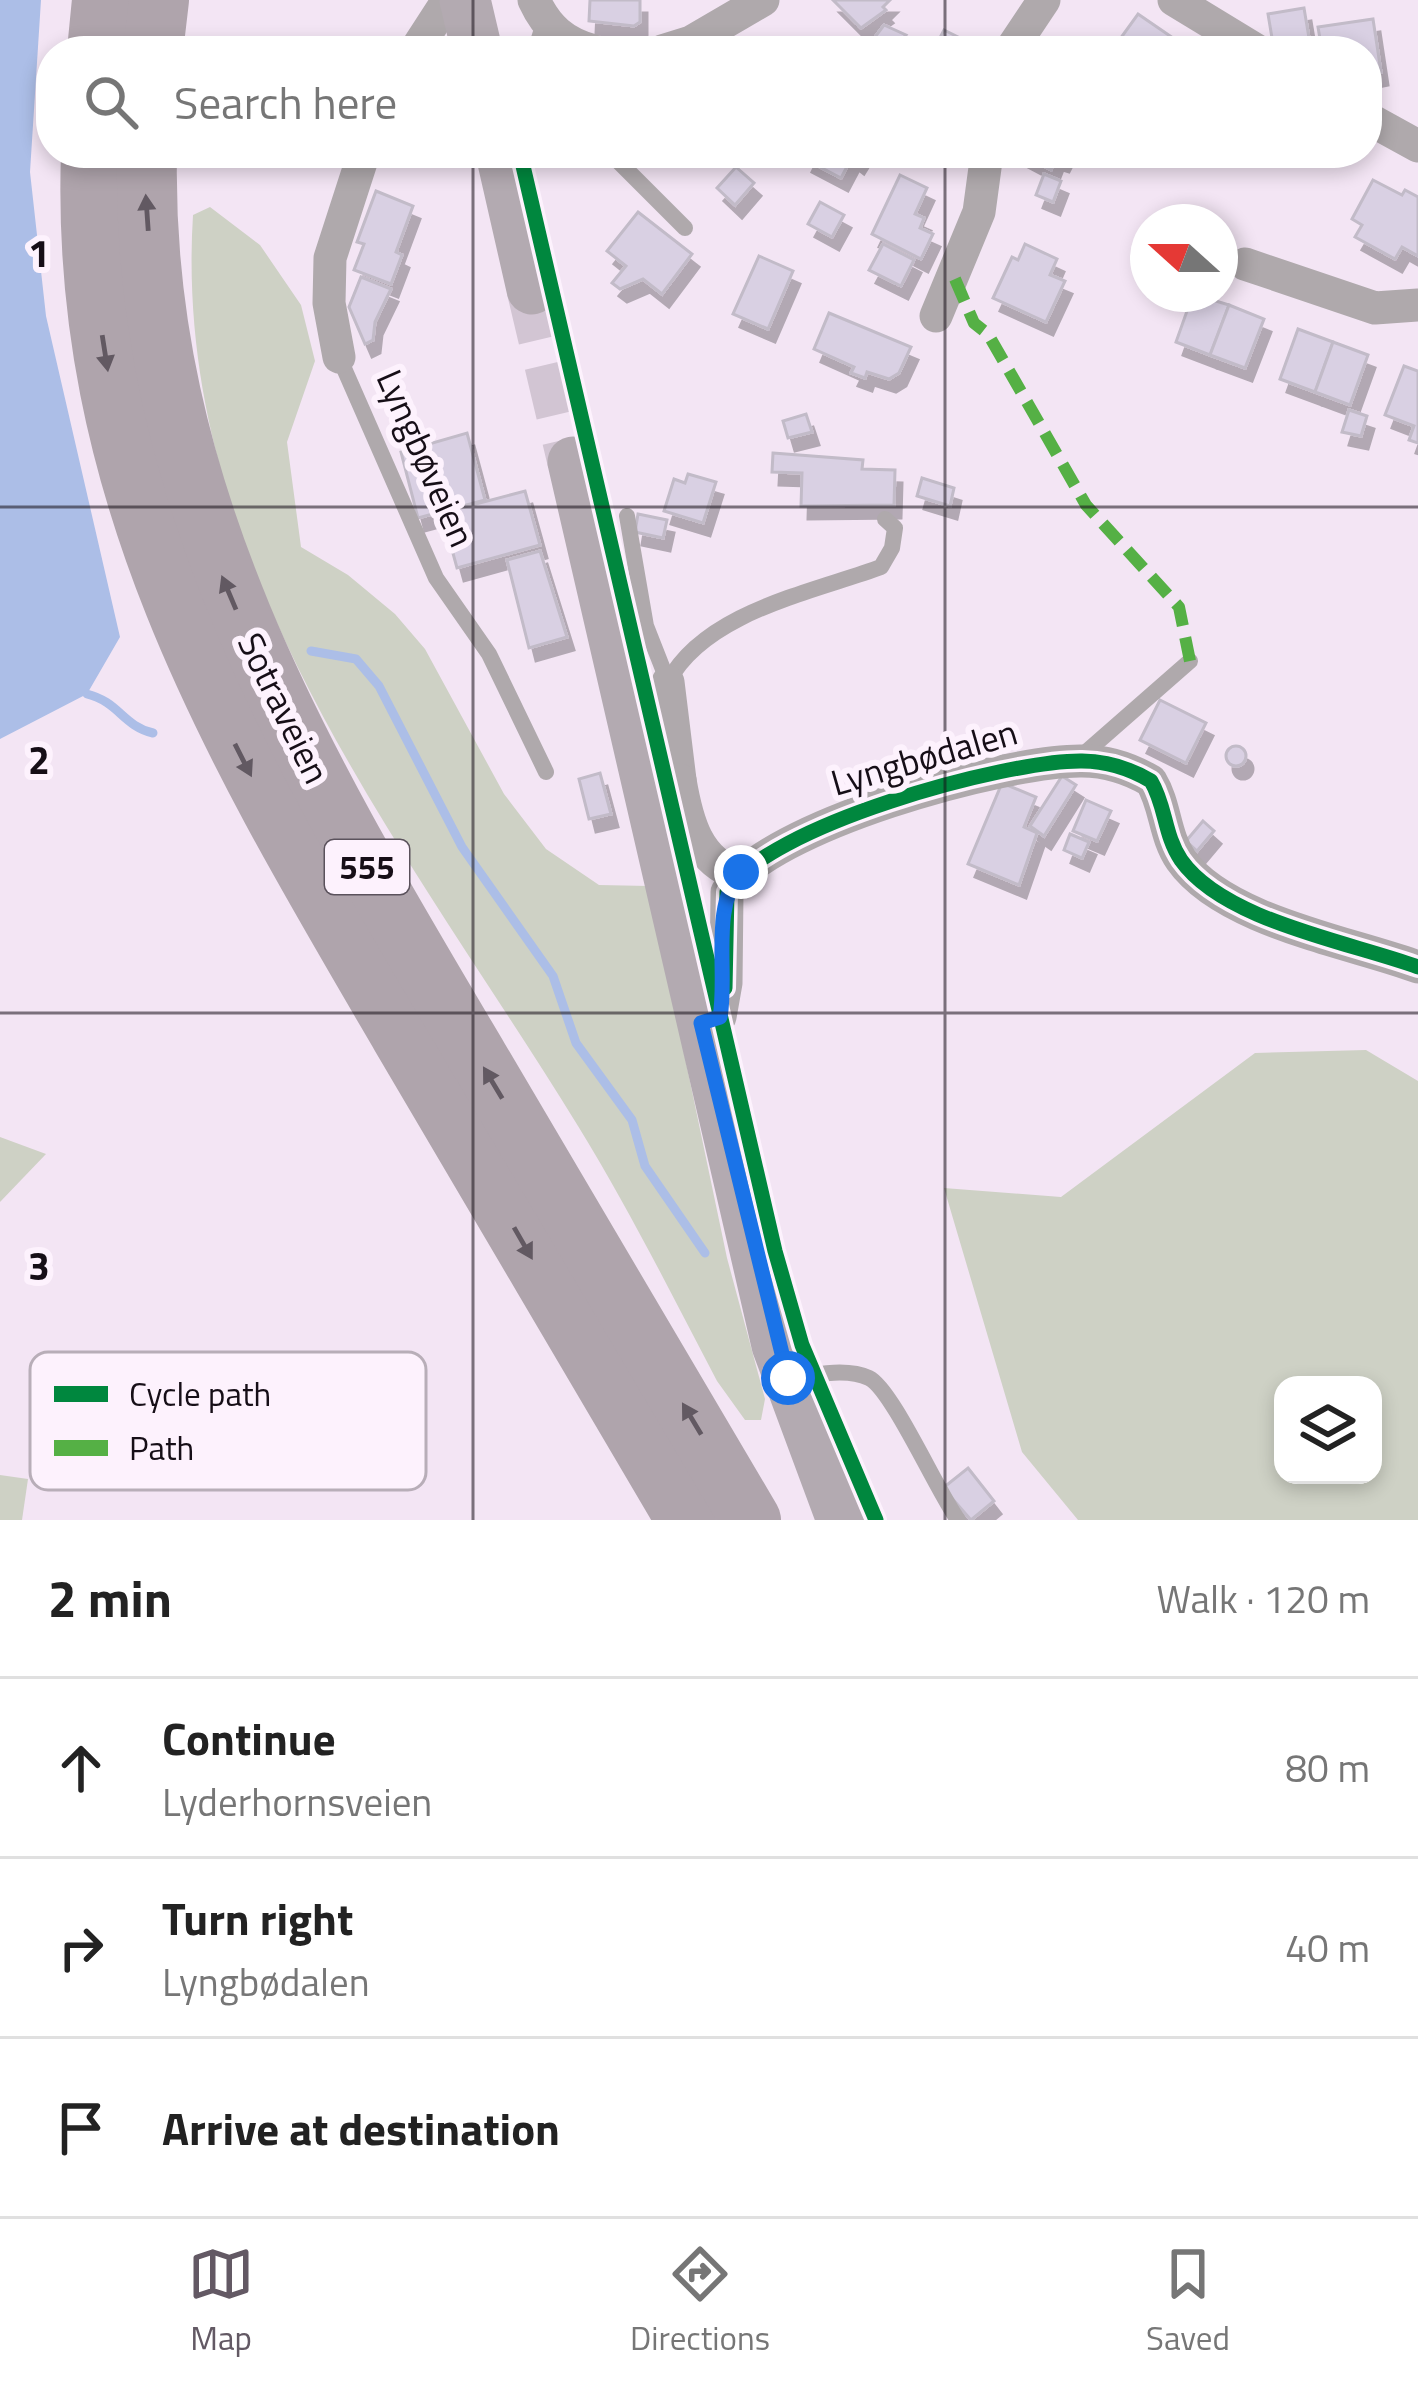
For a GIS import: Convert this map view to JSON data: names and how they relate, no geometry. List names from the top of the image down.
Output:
{
  "streets": {
    "highway": ["Sotraveien", "555"],
    "street": ["Lyngbøveien", "Lyngbødalen"]
  },
  "legend": ["Cycle path", "Path"],
  "north": "left",
  "page": {
    "search": "Search here",
    "heading": ["2 min", "Walk · 120 m"],
    "list": [
      ["Continue", "Lyderhornsveien", "80 m"],
      ["Turn right", "Lyngbødalen", "40 m"],
      "Arrive at destination"
    ],
    "nav": ["Map", "Directions", "Saved"]
  },
  "grid": {
    "rows": ["1", "2", "3"]
  }
}
